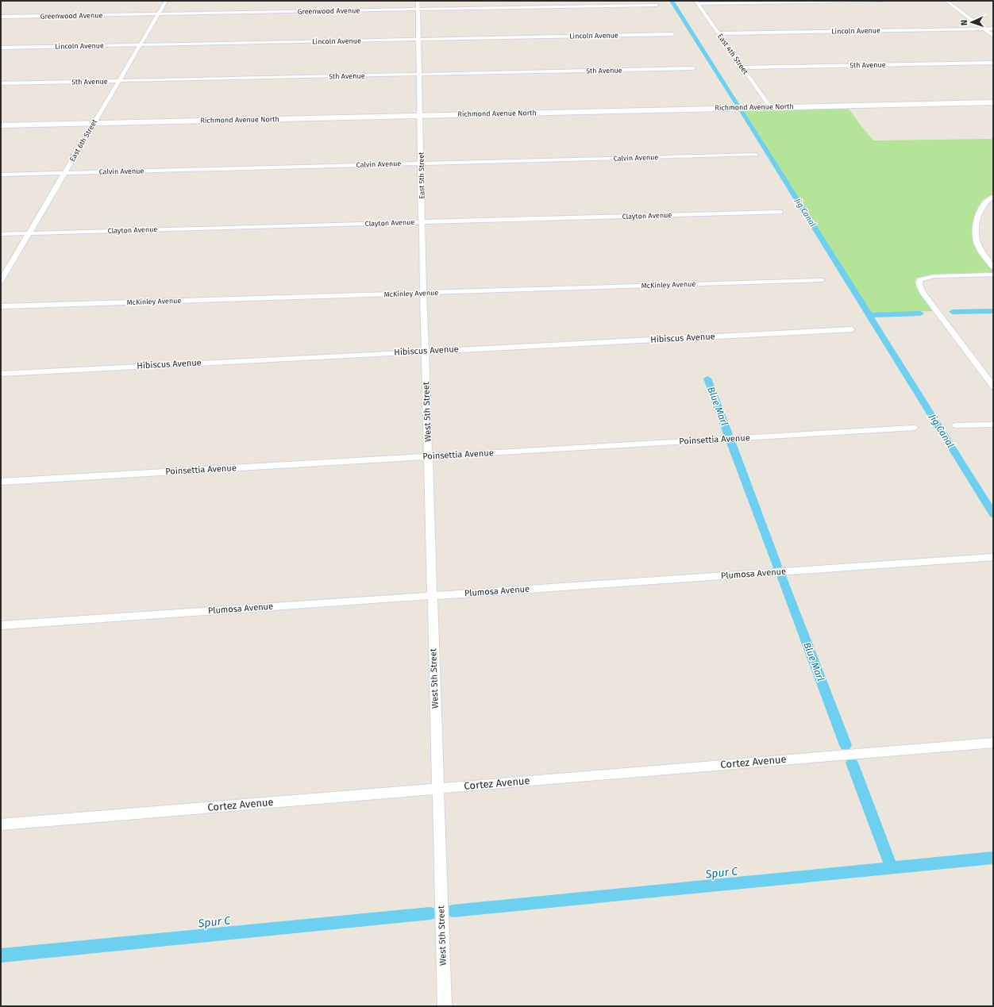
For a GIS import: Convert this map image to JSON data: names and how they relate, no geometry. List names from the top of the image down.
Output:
{
  "streets": {
    "street": [
      "Greenwood Avenue",
      "Lincoln Avenue",
      "East 4th Street",
      "5th Avenue",
      "Richmond Avenue North",
      "East 6th Street",
      "Calvin Avenue",
      "East 5th Street",
      "Clayton Avenue",
      "McKinley Avenue",
      "Hibiscus Avenue",
      "West 5th Street",
      "Poinsettia Avenue",
      "Plumosa Avenue",
      "Cortez Avenue"
    ]
  },
  "crossings": [
    ["Greenwood Avenue", "East 6th Street"],
    ["Greenwood Avenue", "East 5th Street"],
    ["Lincoln Avenue", "East 4th Street"],
    ["Lincoln Avenue", "East 6th Street"],
    ["Lincoln Avenue", "East 5th Street"],
    ["East 4th Street", "5th Avenue"],
    ["East 4th Street", "Richmond Avenue North"],
    ["5th Avenue", "East 6th Street"],
    ["5th Avenue", "East 5th Street"],
    ["Richmond Avenue North", "East 6th Street"],
    ["Richmond Avenue North", "East 5th Street"],
    ["East 6th Street", "Calvin Avenue"],
    ["East 6th Street", "Clayton Avenue"],
    ["Calvin Avenue", "East 5th Street"],
    ["East 5th Street", "Clayton Avenue"],
    ["East 5th Street", "McKinley Avenue"],
    ["East 5th Street", "Hibiscus Avenue"],
    ["East 5th Street", "West 5th Street"],
    ["Hibiscus Avenue", "West 5th Street"],
    ["West 5th Street", "Poinsettia Avenue"],
    ["West 5th Street", "Plumosa Avenue"],
    ["West 5th Street", "Cortez Avenue"]
  ],
  "water": ["Jig Canal", "Blue Marl", "Spur C"],
  "north": "left"
}
